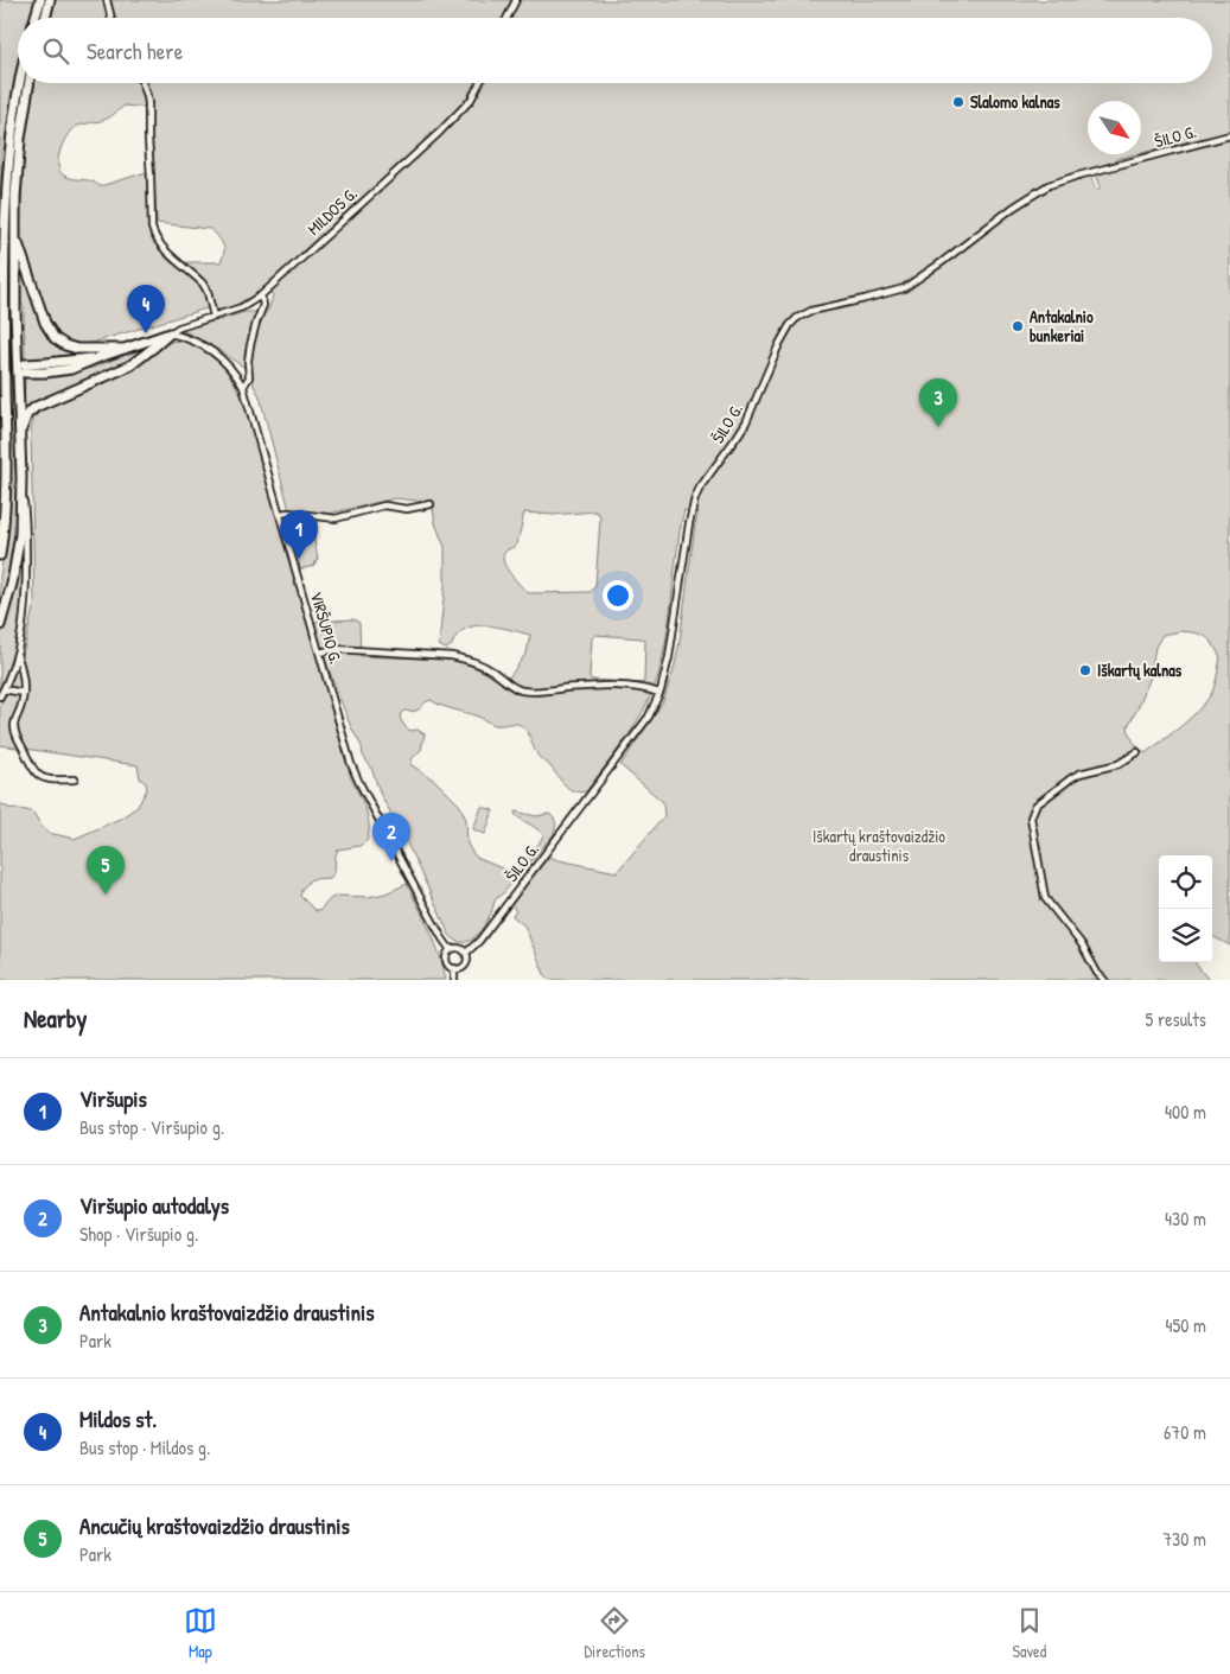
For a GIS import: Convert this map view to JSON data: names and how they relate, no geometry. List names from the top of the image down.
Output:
{
  "streets": {
    "street": ["ŠILO G.", "MILDOS G.", "VIRŠUPIO G."]
  },
  "crossings": [
    ["ŠILO G.", "VIRŠUPIO G."],
    ["MILDOS G.", "VIRŠUPIO G."]
  ],
  "parks": ["Iškartų kraštovaizdžio draustinis"],
  "places": ["Slalomo kalnas", "Antakalnio bunkeriai", "Iškartų kalnas"],
  "north": "bottom right",
  "page": {
    "search": "Search here",
    "pins": [
      "4",
      "3",
      "1",
      "2",
      "5"
    ],
    "heading": ["Nearby", "5 results"],
    "list": [
      {
        "mark": "1",
        "name": "Viršupis",
        "note": "Bus stop · Viršupio g.",
        "value": "400 m"
      },
      {
        "mark": "2",
        "name": "Viršupio autodalys",
        "note": "Shop · Viršupio g.",
        "value": "430 m"
      },
      {
        "mark": "3",
        "name": "Antakalnio kraštovaizdžio draustinis",
        "note": "Park",
        "value": "450 m"
      },
      {
        "mark": "4",
        "name": "Mildos st.",
        "note": "Bus stop · Mildos g.",
        "value": "670 m"
      },
      {
        "mark": "5",
        "name": "Ancučių kraštovaizdžio draustinis",
        "note": "Park",
        "value": "730 m"
      }
    ],
    "nav": ["Map", "Directions", "Saved"]
  }
}
